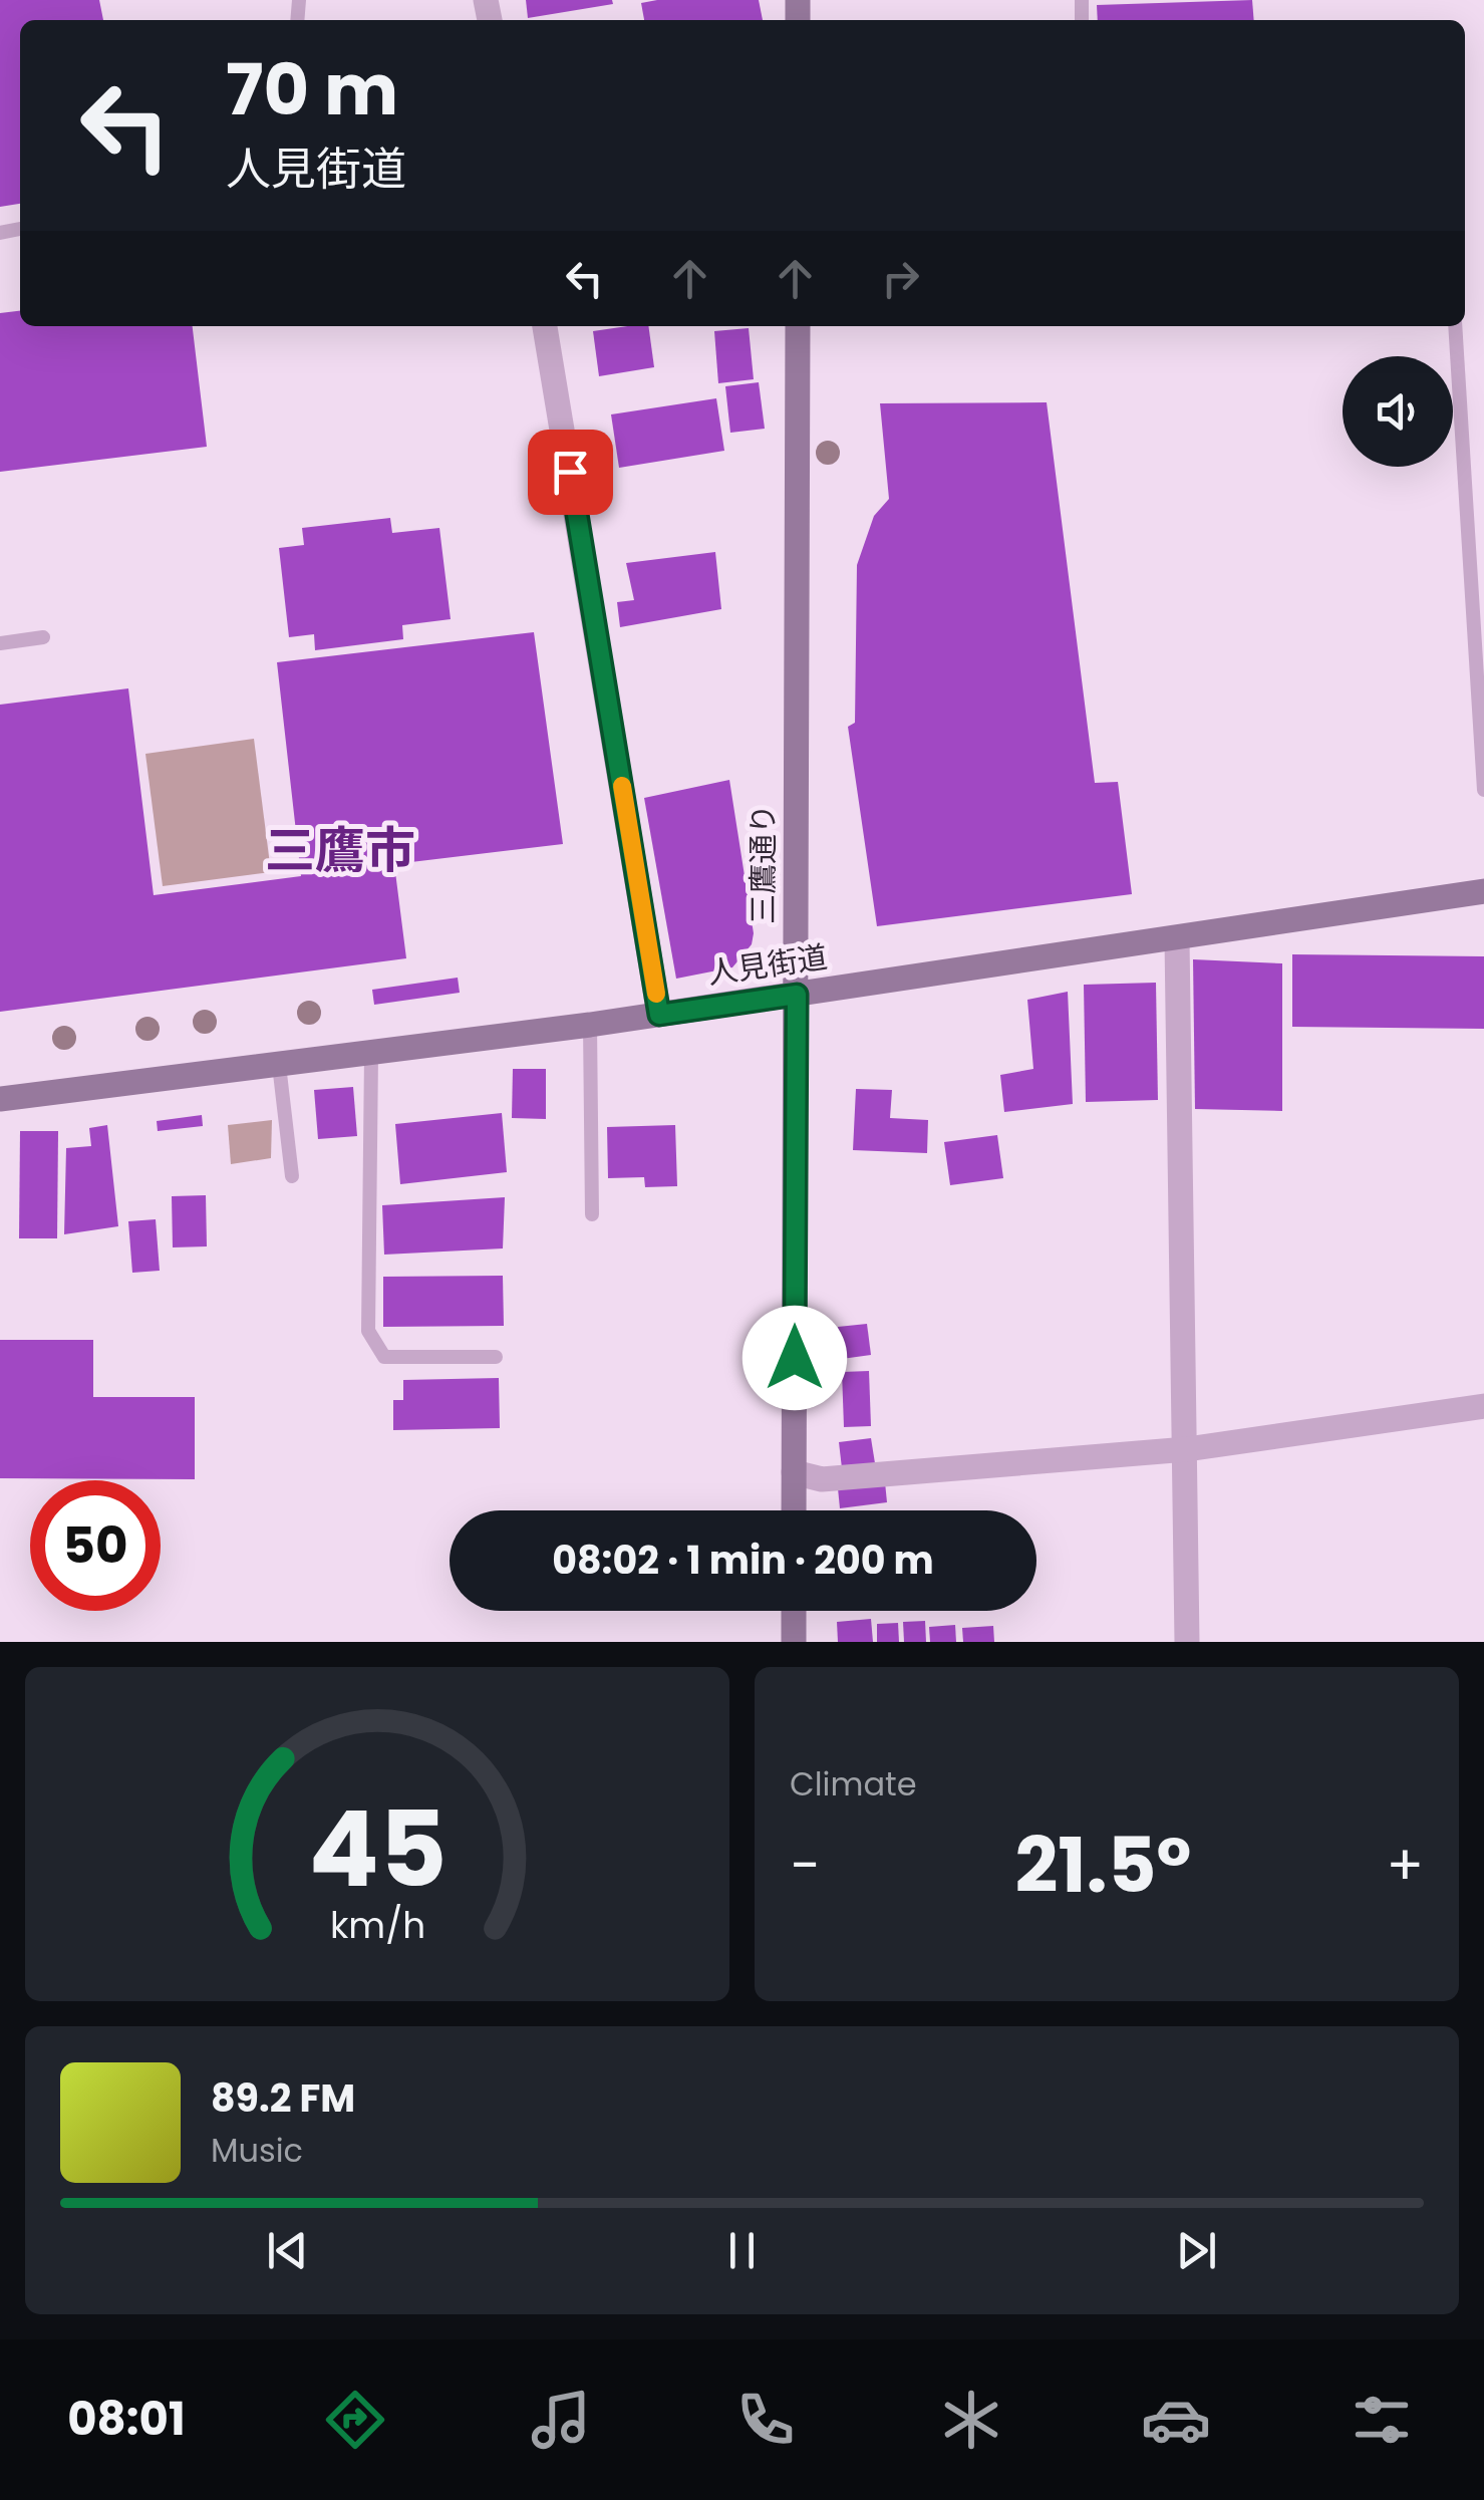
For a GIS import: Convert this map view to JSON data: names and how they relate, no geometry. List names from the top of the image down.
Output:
{
  "streets": {
    "main road": ["三鷹通り", "人見街道"]
  },
  "crossings": [
    ["三鷹通り", "人見街道"]
  ],
  "districts": ["三鷹市"],
  "page": {
    "turn": ["70 m", "人見街道"],
    "limit": "50",
    "trip": "08:02 · 1 min · 200 m",
    "tile": "Climate",
    "heat": ["−", "21.5°", "+"],
    "song": ["89.2 FM", "Music"],
    "tabs": "08:01",
    "gauge": ["45", "km/h"]
  }
}
